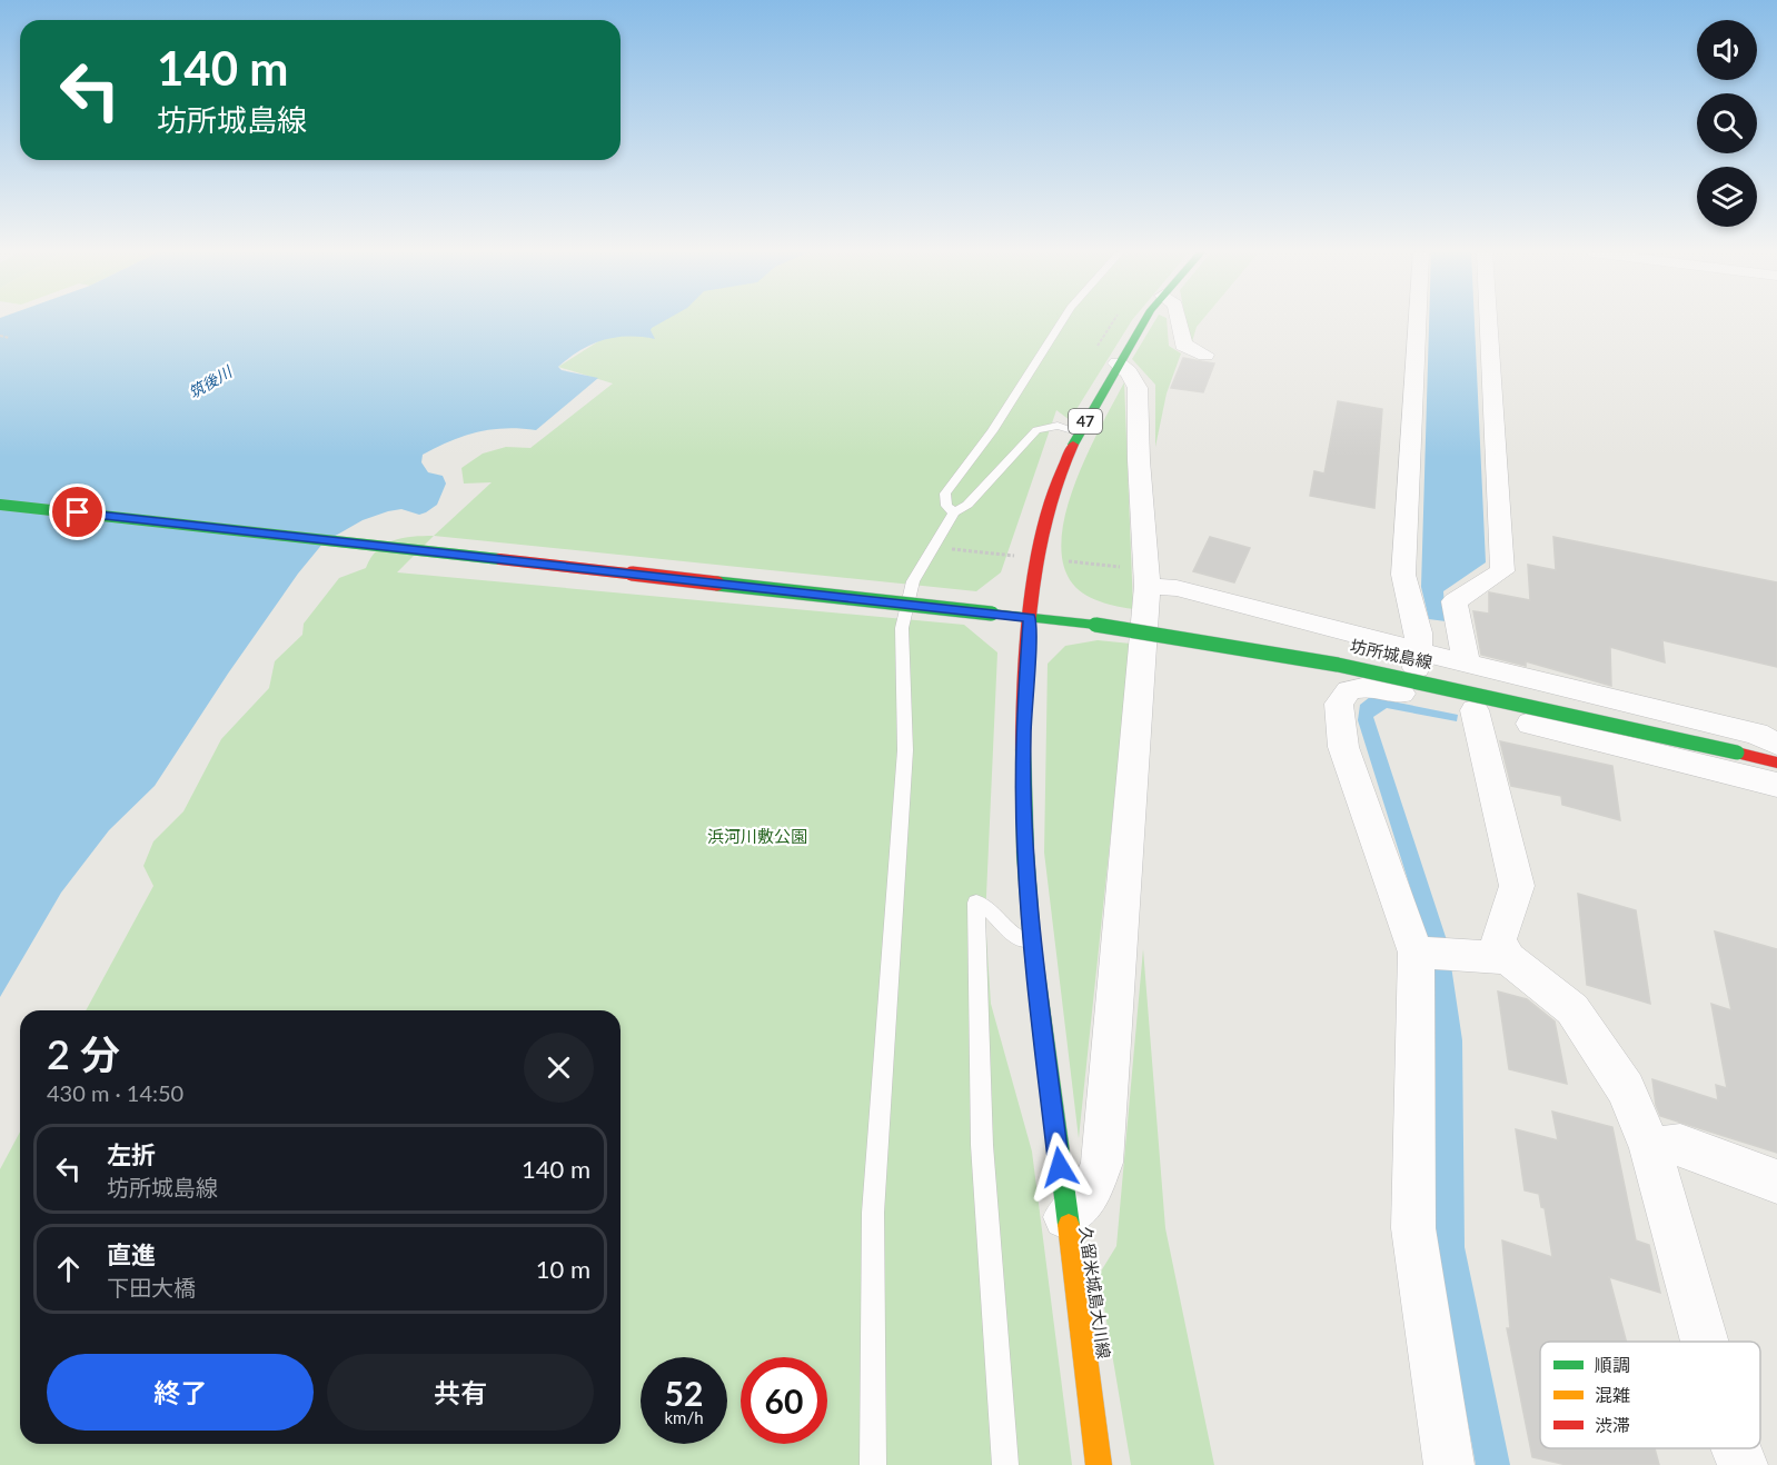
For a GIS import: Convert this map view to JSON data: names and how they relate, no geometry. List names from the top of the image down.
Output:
{
  "streets": {
    "main road": ["47", "坊所城島線", "久留米城島大川線"]
  },
  "crossings": [
    ["坊所城島線", "久留米城島大川線"]
  ],
  "water": ["筑後川"],
  "parks": ["浜河川敷公園"],
  "legend": ["順調", "混雑", "渋滞"],
  "page": {
    "turn": ["140 m", "坊所城島線"],
    "heading": ["2 分", "430 m · 14:50"],
    "list": [
      {
        "name": "左折",
        "note": "坊所城島線",
        "value": "140 m"
      },
      {
        "name": "直進",
        "note": "下田大橋",
        "value": "10 m"
      }
    ],
    "buttons": ["終了", "共有"],
    "speed": "52 km/h",
    "limit": "60"
  }
}
